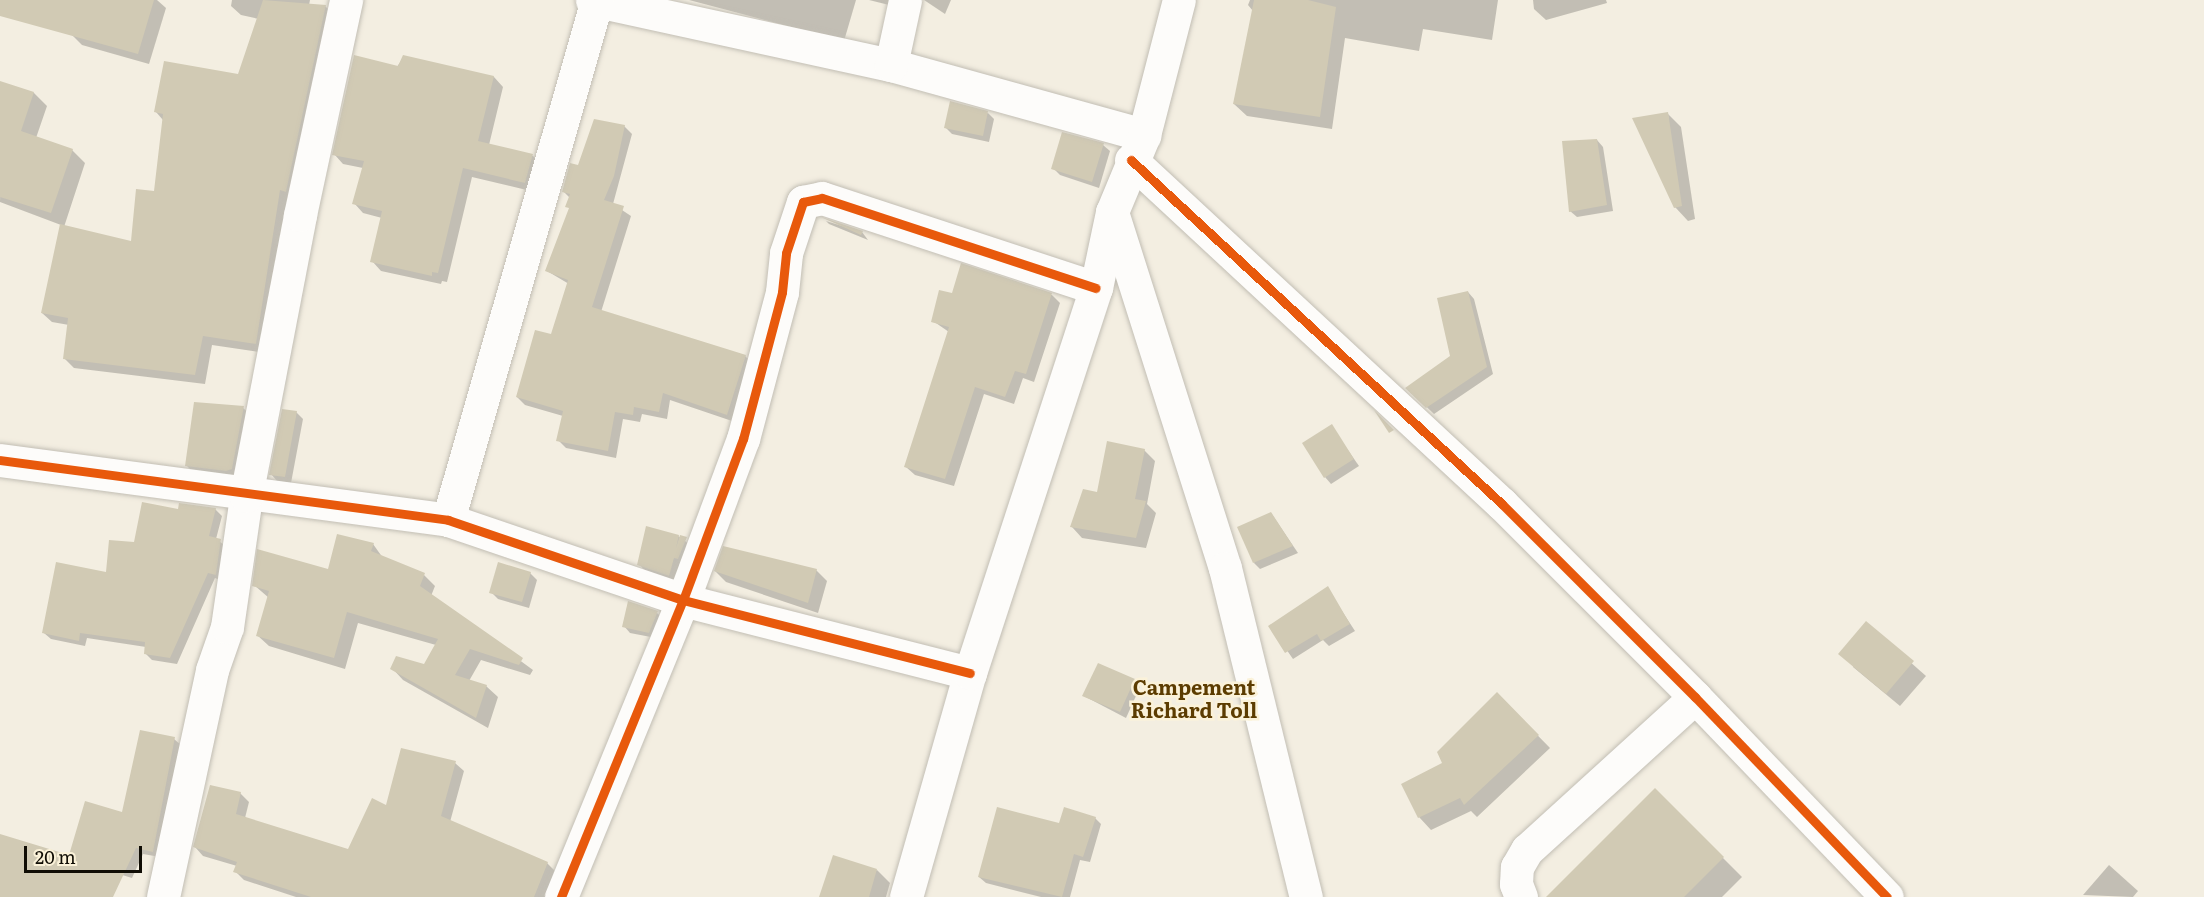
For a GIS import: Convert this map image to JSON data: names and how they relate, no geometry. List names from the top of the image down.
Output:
{
  "districts": ["Campement Richard Toll"],
  "scale_bar": "20 m"
}
